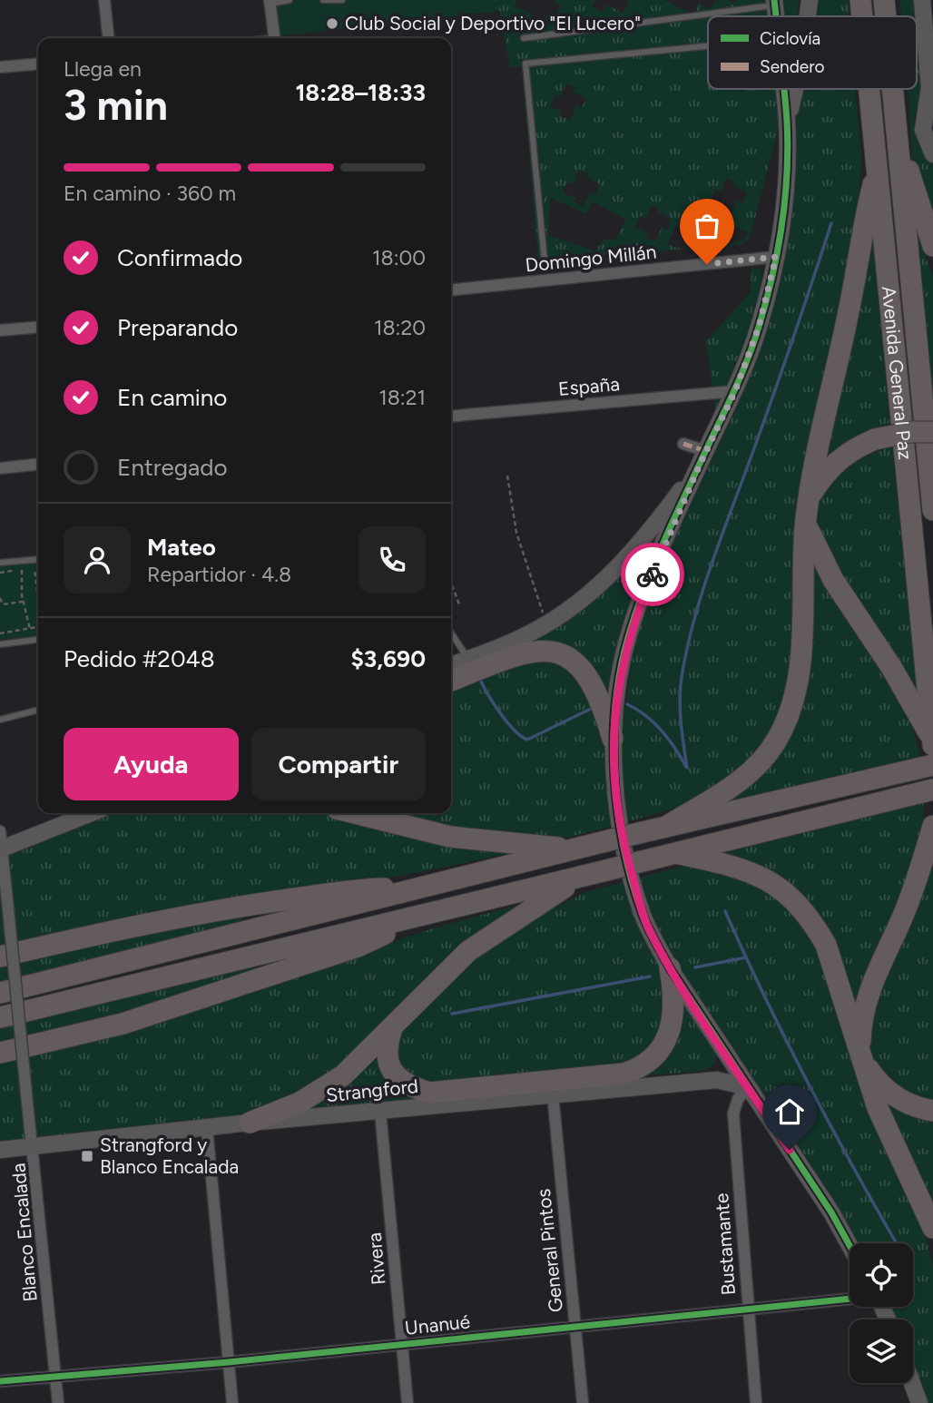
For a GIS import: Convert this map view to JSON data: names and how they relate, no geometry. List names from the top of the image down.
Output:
{
  "streets": {
    "highway": ["Avenida General Paz"],
    "street": [
      "Domingo Millán",
      "España",
      "Strangford",
      "Blanco Encalada",
      "Bustamante",
      "General Pintos",
      "Rivera",
      "Unanué"
    ]
  },
  "crossings": [
    ["Strangford", "Blanco Encalada"],
    ["Strangford", "Bustamante"],
    ["Strangford", "General Pintos"],
    ["Strangford", "Rivera"],
    ["Blanco Encalada", "Unanué"],
    ["Bustamante", "Unanué"],
    ["General Pintos", "Unanué"],
    ["Rivera", "Unanué"]
  ],
  "places": {
    "other": ["Club Social y Deportivo \"El Lucero\""],
    "transit": ["Strangford y Blanco Encalada"]
  },
  "legend": ["Ciclovía", "Sendero"],
  "page": {
    "heading": ["3 min", "Llega en", "18:28–18:33"],
    "panel": [
      "Mateo",
      "Repartidor · 4.8",
      "Pedido #2048",
      "$3,690"
    ],
    "bar": "En camino · 360 m",
    "list": [
      ["Confirmado", "18:00"],
      ["Preparando", "18:20"],
      ["En camino", "18:21"],
      "Entregado"
    ],
    "buttons": ["Ayuda", "Compartir"]
  }
}
